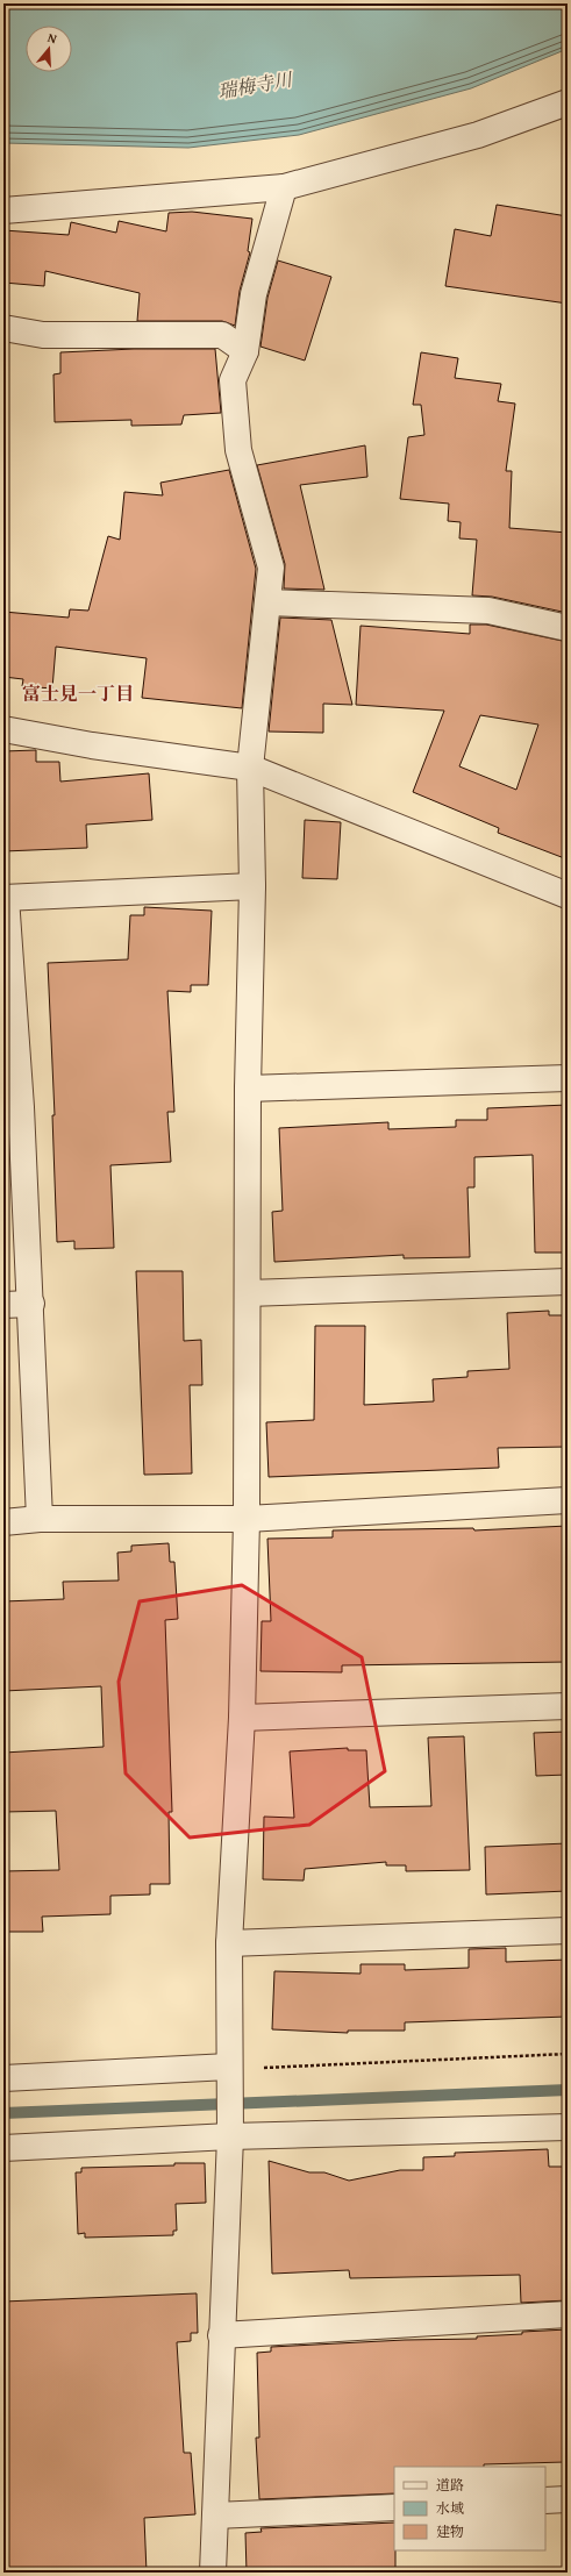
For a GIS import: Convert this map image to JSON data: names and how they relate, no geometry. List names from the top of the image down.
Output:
{
  "districts": ["富士見一丁目"],
  "water": ["瑞梅寺川"],
  "legend": ["道路", "水域", "建物"],
  "north": "top"
}
